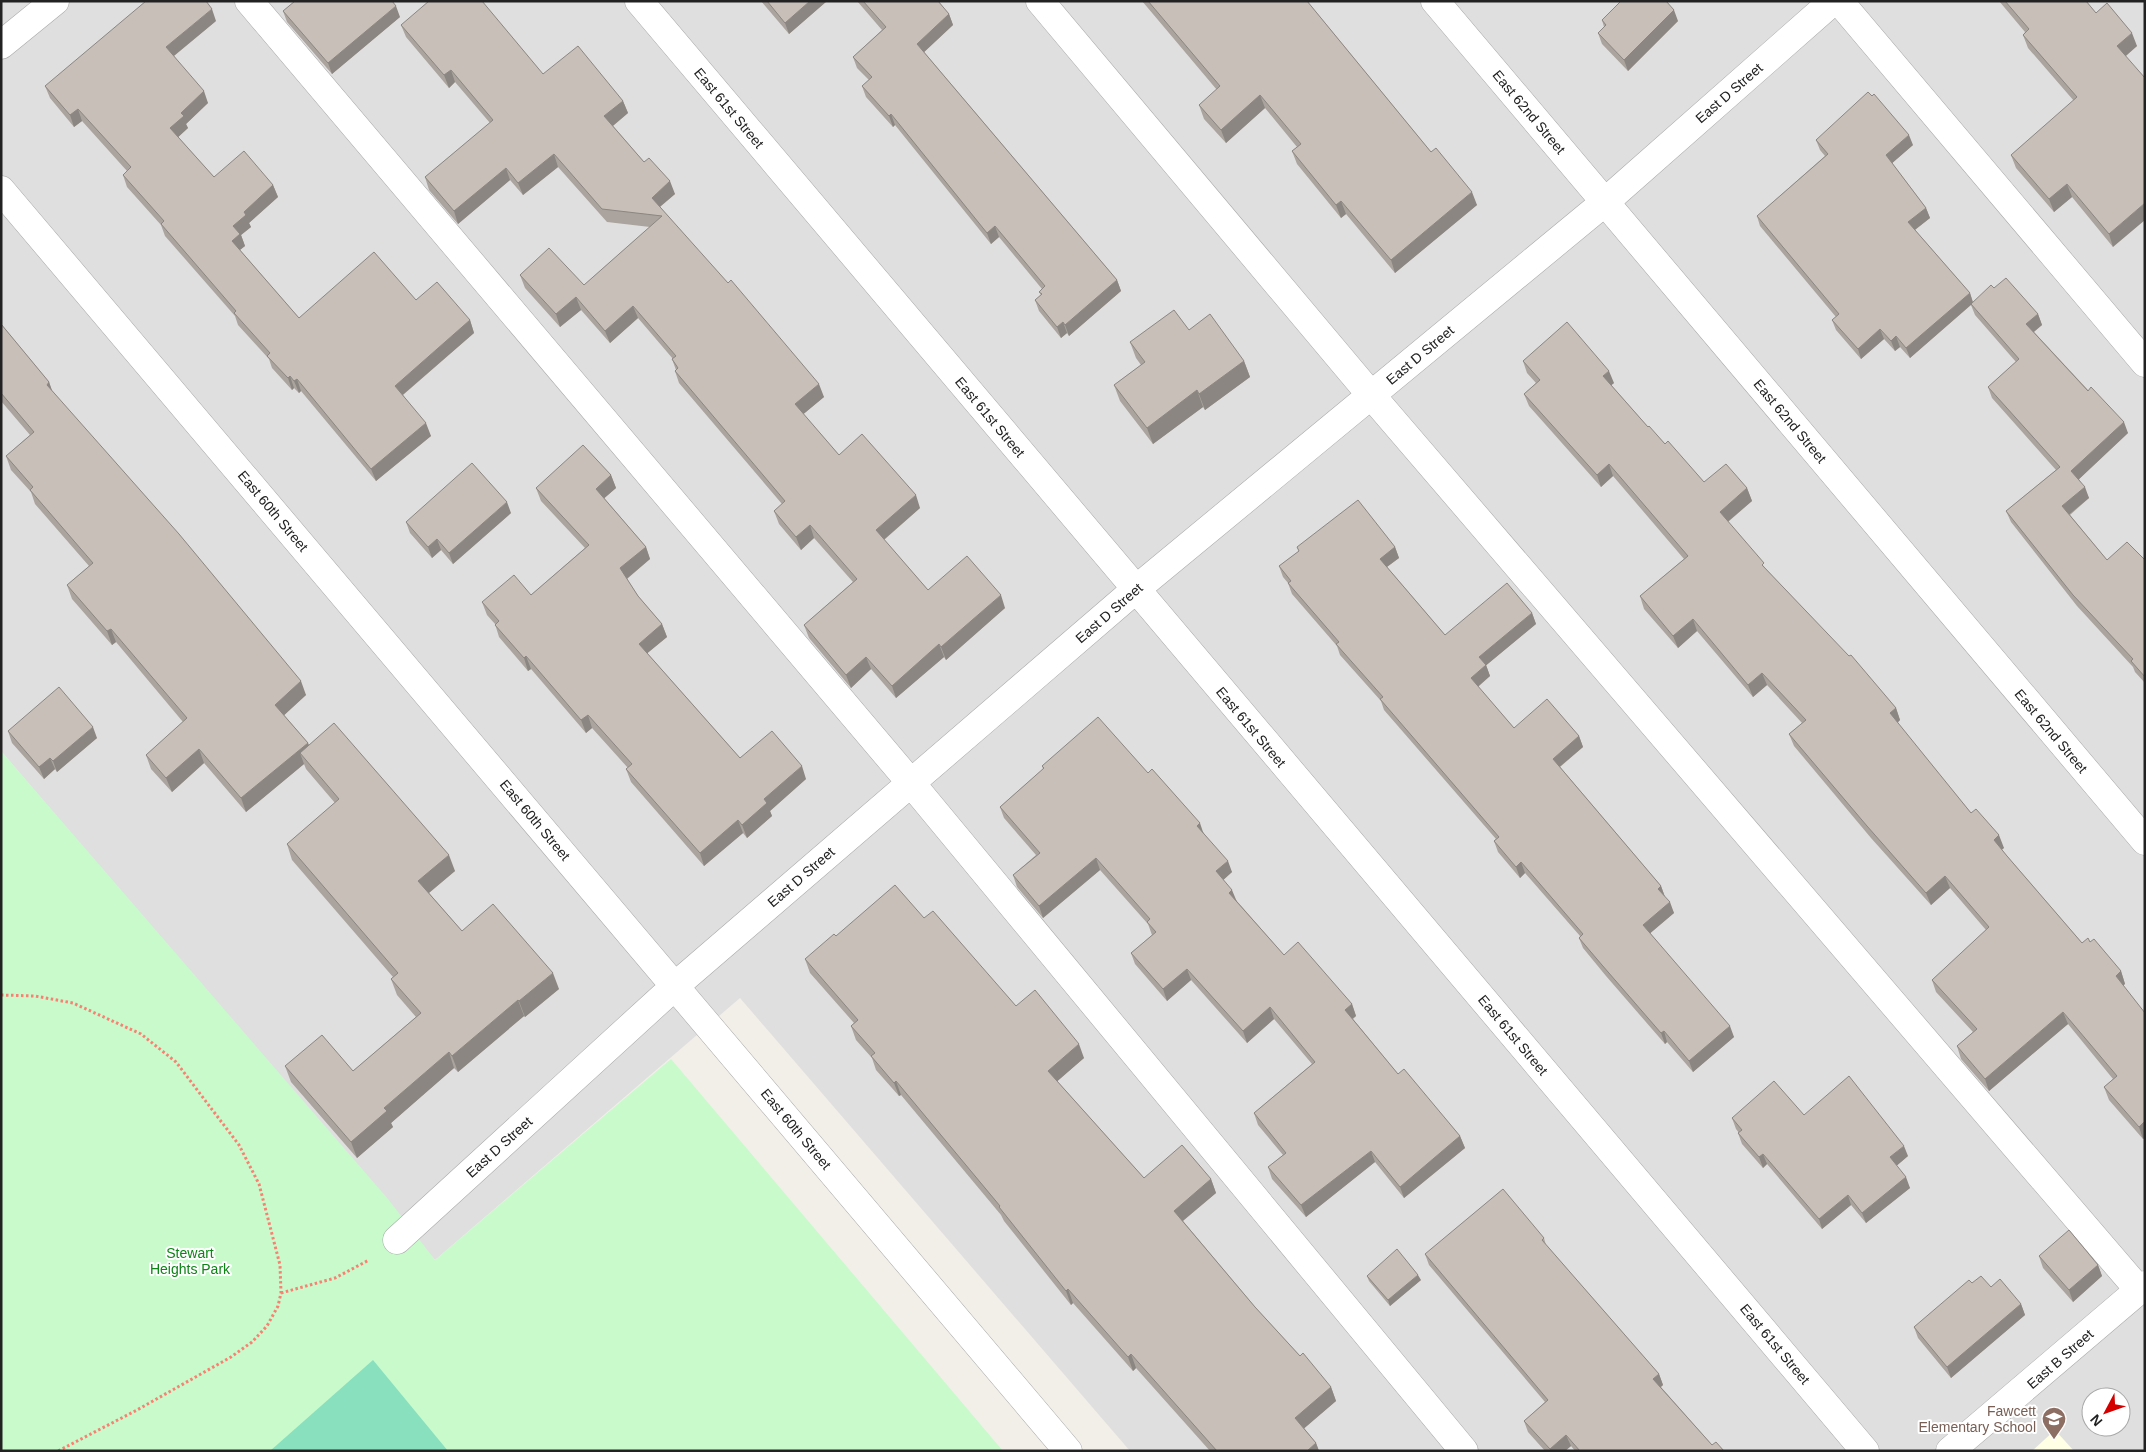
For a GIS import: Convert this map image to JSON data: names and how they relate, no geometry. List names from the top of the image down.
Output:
{
  "streets": {
    "street": [
      "East D Street",
      "East 61st Street",
      "East 62nd Street",
      "East 60th Street",
      "East B Street"
    ]
  },
  "crossings": [
    ["East D Street", "East 61st Street"],
    ["East D Street", "East 62nd Street"],
    ["East D Street", "East 60th Street"]
  ],
  "parks": ["Stewart Heights Park"],
  "places": {
    "school or university": ["Fawcett Elementary School"]
  },
  "north": "bottom left"
}
